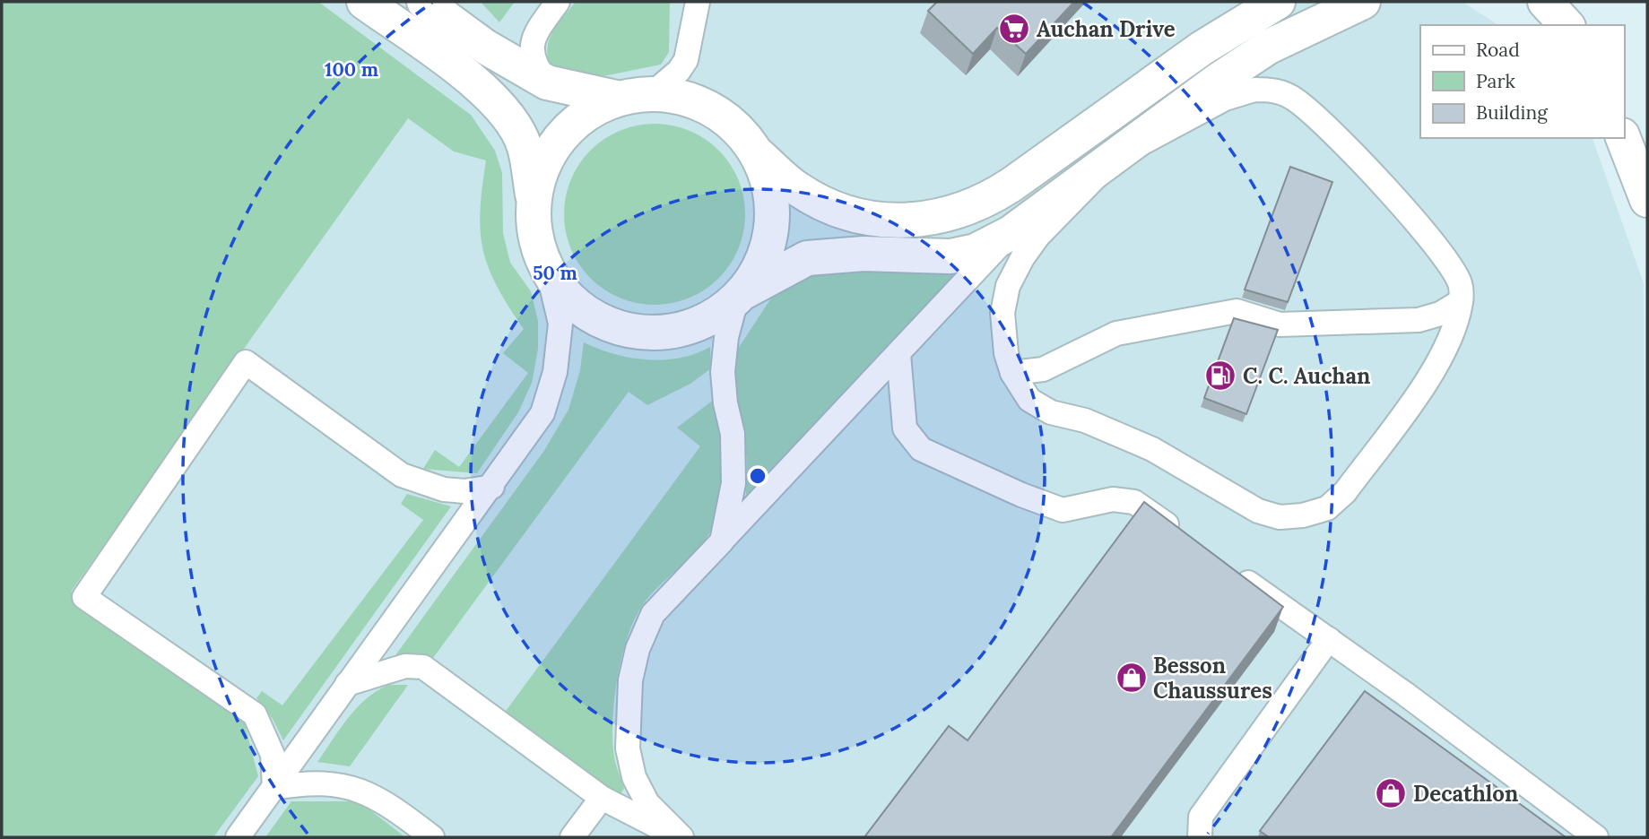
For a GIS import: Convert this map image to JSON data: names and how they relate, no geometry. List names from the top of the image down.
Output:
{
  "places": {
    "supermarket": ["Auchan Drive"],
    "fuel station": ["C. C. Auchan"],
    "shop": ["Besson Chaussures", "Decathlon"]
  },
  "legend": ["Road", "Park", "Building"],
  "rings": ["100 m", "50 m"]
}
